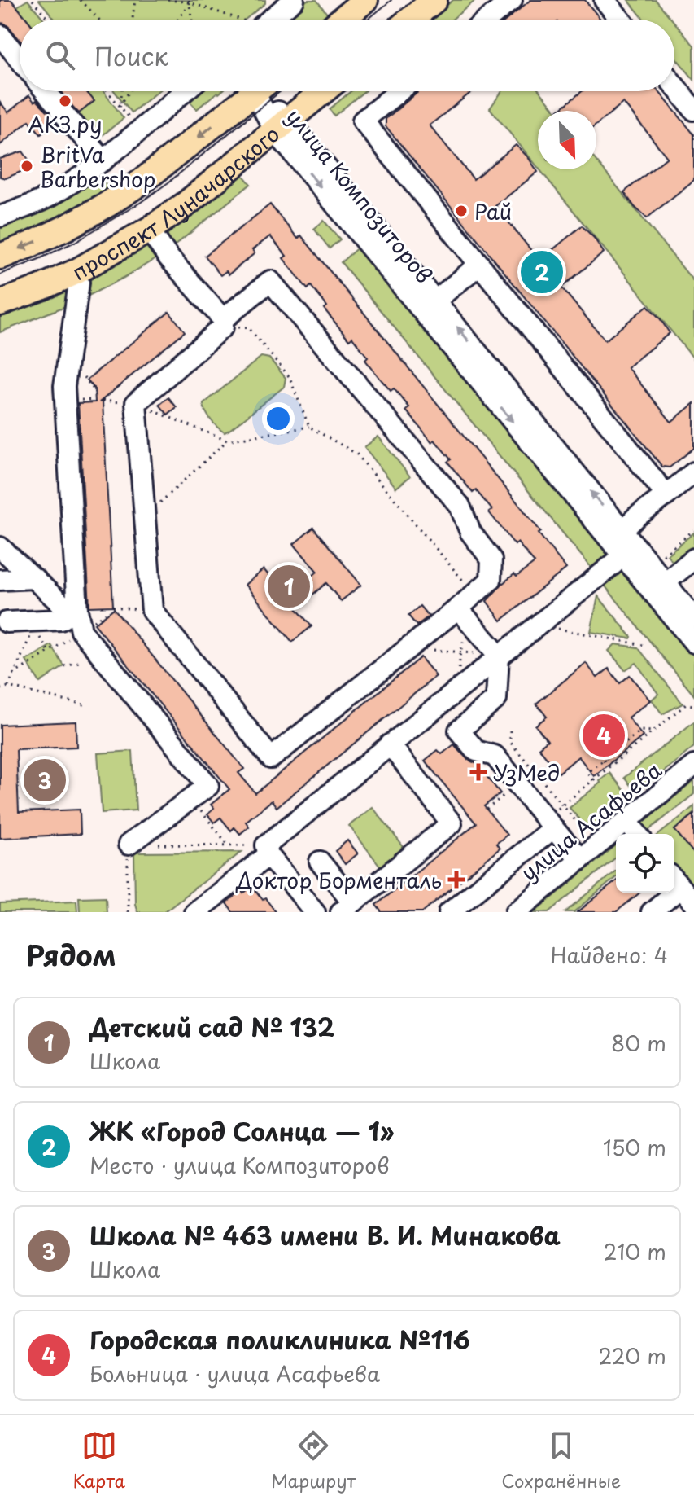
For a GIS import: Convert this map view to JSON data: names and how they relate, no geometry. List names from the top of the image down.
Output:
{
  "streets": {
    "main road": ["проспект Луначарского"],
    "street": ["улица Композиторов", "улица Асафьева"]
  },
  "crossings": [
    ["улица Композиторов", "проспект Луначарского"]
  ],
  "places": {
    "other": ["АКЗ.ру", "BritVa Barbershop", "Рай"],
    "health": ["УзМед", "Доктор Борменталь"]
  },
  "north": "bottom right",
  "page": {
    "search": "Поиск",
    "pins": [
      "2",
      "1",
      "4",
      "3"
    ],
    "heading": ["Рядом", "Найдено: 4"],
    "list": [
      {
        "mark": "1",
        "name": "Детский сад № 132",
        "note": "Школа",
        "value": "80 m"
      },
      {
        "mark": "2",
        "name": "ЖК «Город Солнца — 1»",
        "note": "Место · улица Композиторов",
        "value": "150 m"
      },
      {
        "mark": "3",
        "name": "Школа № 463 имени В. И. Минакова",
        "note": "Школа",
        "value": "210 m"
      },
      {
        "mark": "4",
        "name": "Городская поликлиника №116",
        "note": "Больница · улица Асафьева",
        "value": "220 m"
      }
    ],
    "nav": ["Карта", "Маршрут", "Сохранённые"]
  }
}
